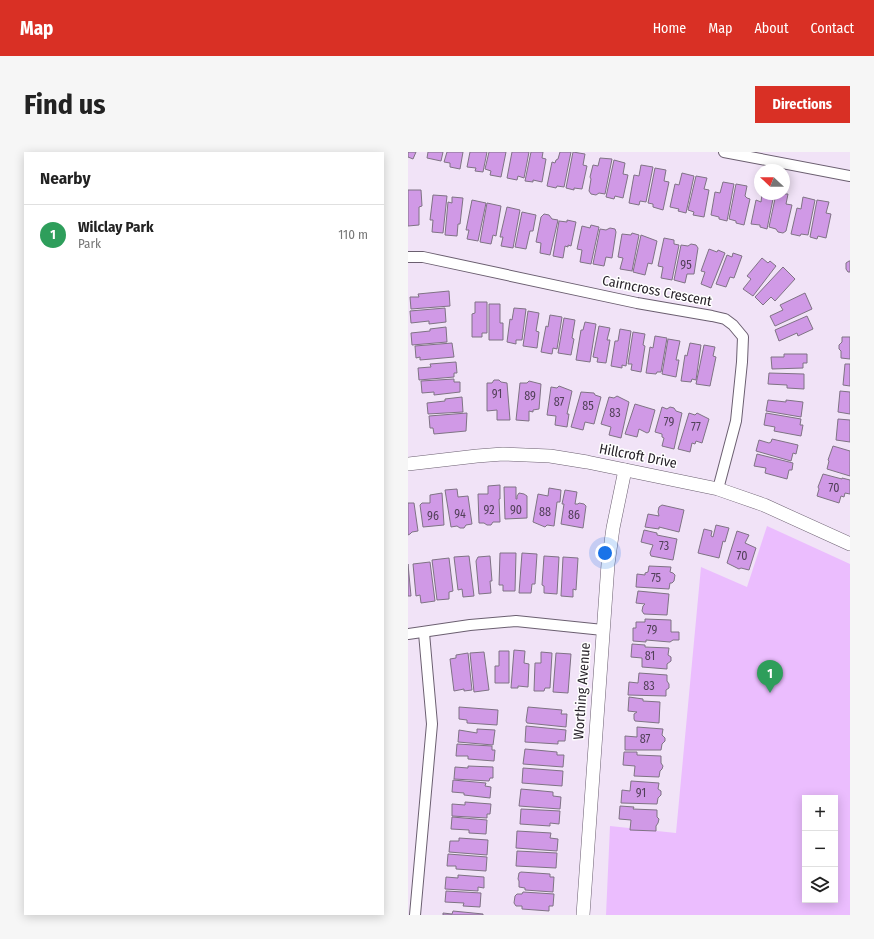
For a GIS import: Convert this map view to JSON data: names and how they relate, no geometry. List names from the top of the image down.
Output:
{
  "streets": {
    "street": ["Cairncross Crescent", "Hillcroft Drive", "Worthing Avenue"]
  },
  "crossings": [
    ["Cairncross Crescent", "Hillcroft Drive"],
    ["Hillcroft Drive", "Worthing Avenue"]
  ],
  "house_numbers": [
    "95",
    "91",
    "89",
    "87",
    "85",
    "83",
    "79",
    "77",
    "70",
    "92",
    "90",
    "88",
    "94",
    "86",
    "96",
    "73",
    "70",
    "75",
    "79",
    "81",
    "83",
    "87",
    "91"
  ],
  "north": "left",
  "page": {
    "header": "Map",
    "nav": [
      "Home",
      "Map",
      "About",
      "Contact"
    ],
    "buttons": "Directions",
    "title": "Find us",
    "heading": "Nearby",
    "list": [
      {
        "mark": "1",
        "name": "Wilclay Park",
        "note": "Park",
        "value": "110 m"
      }
    ],
    "pins": "1",
    "map_buttons": ["+", "−"]
  }
}
